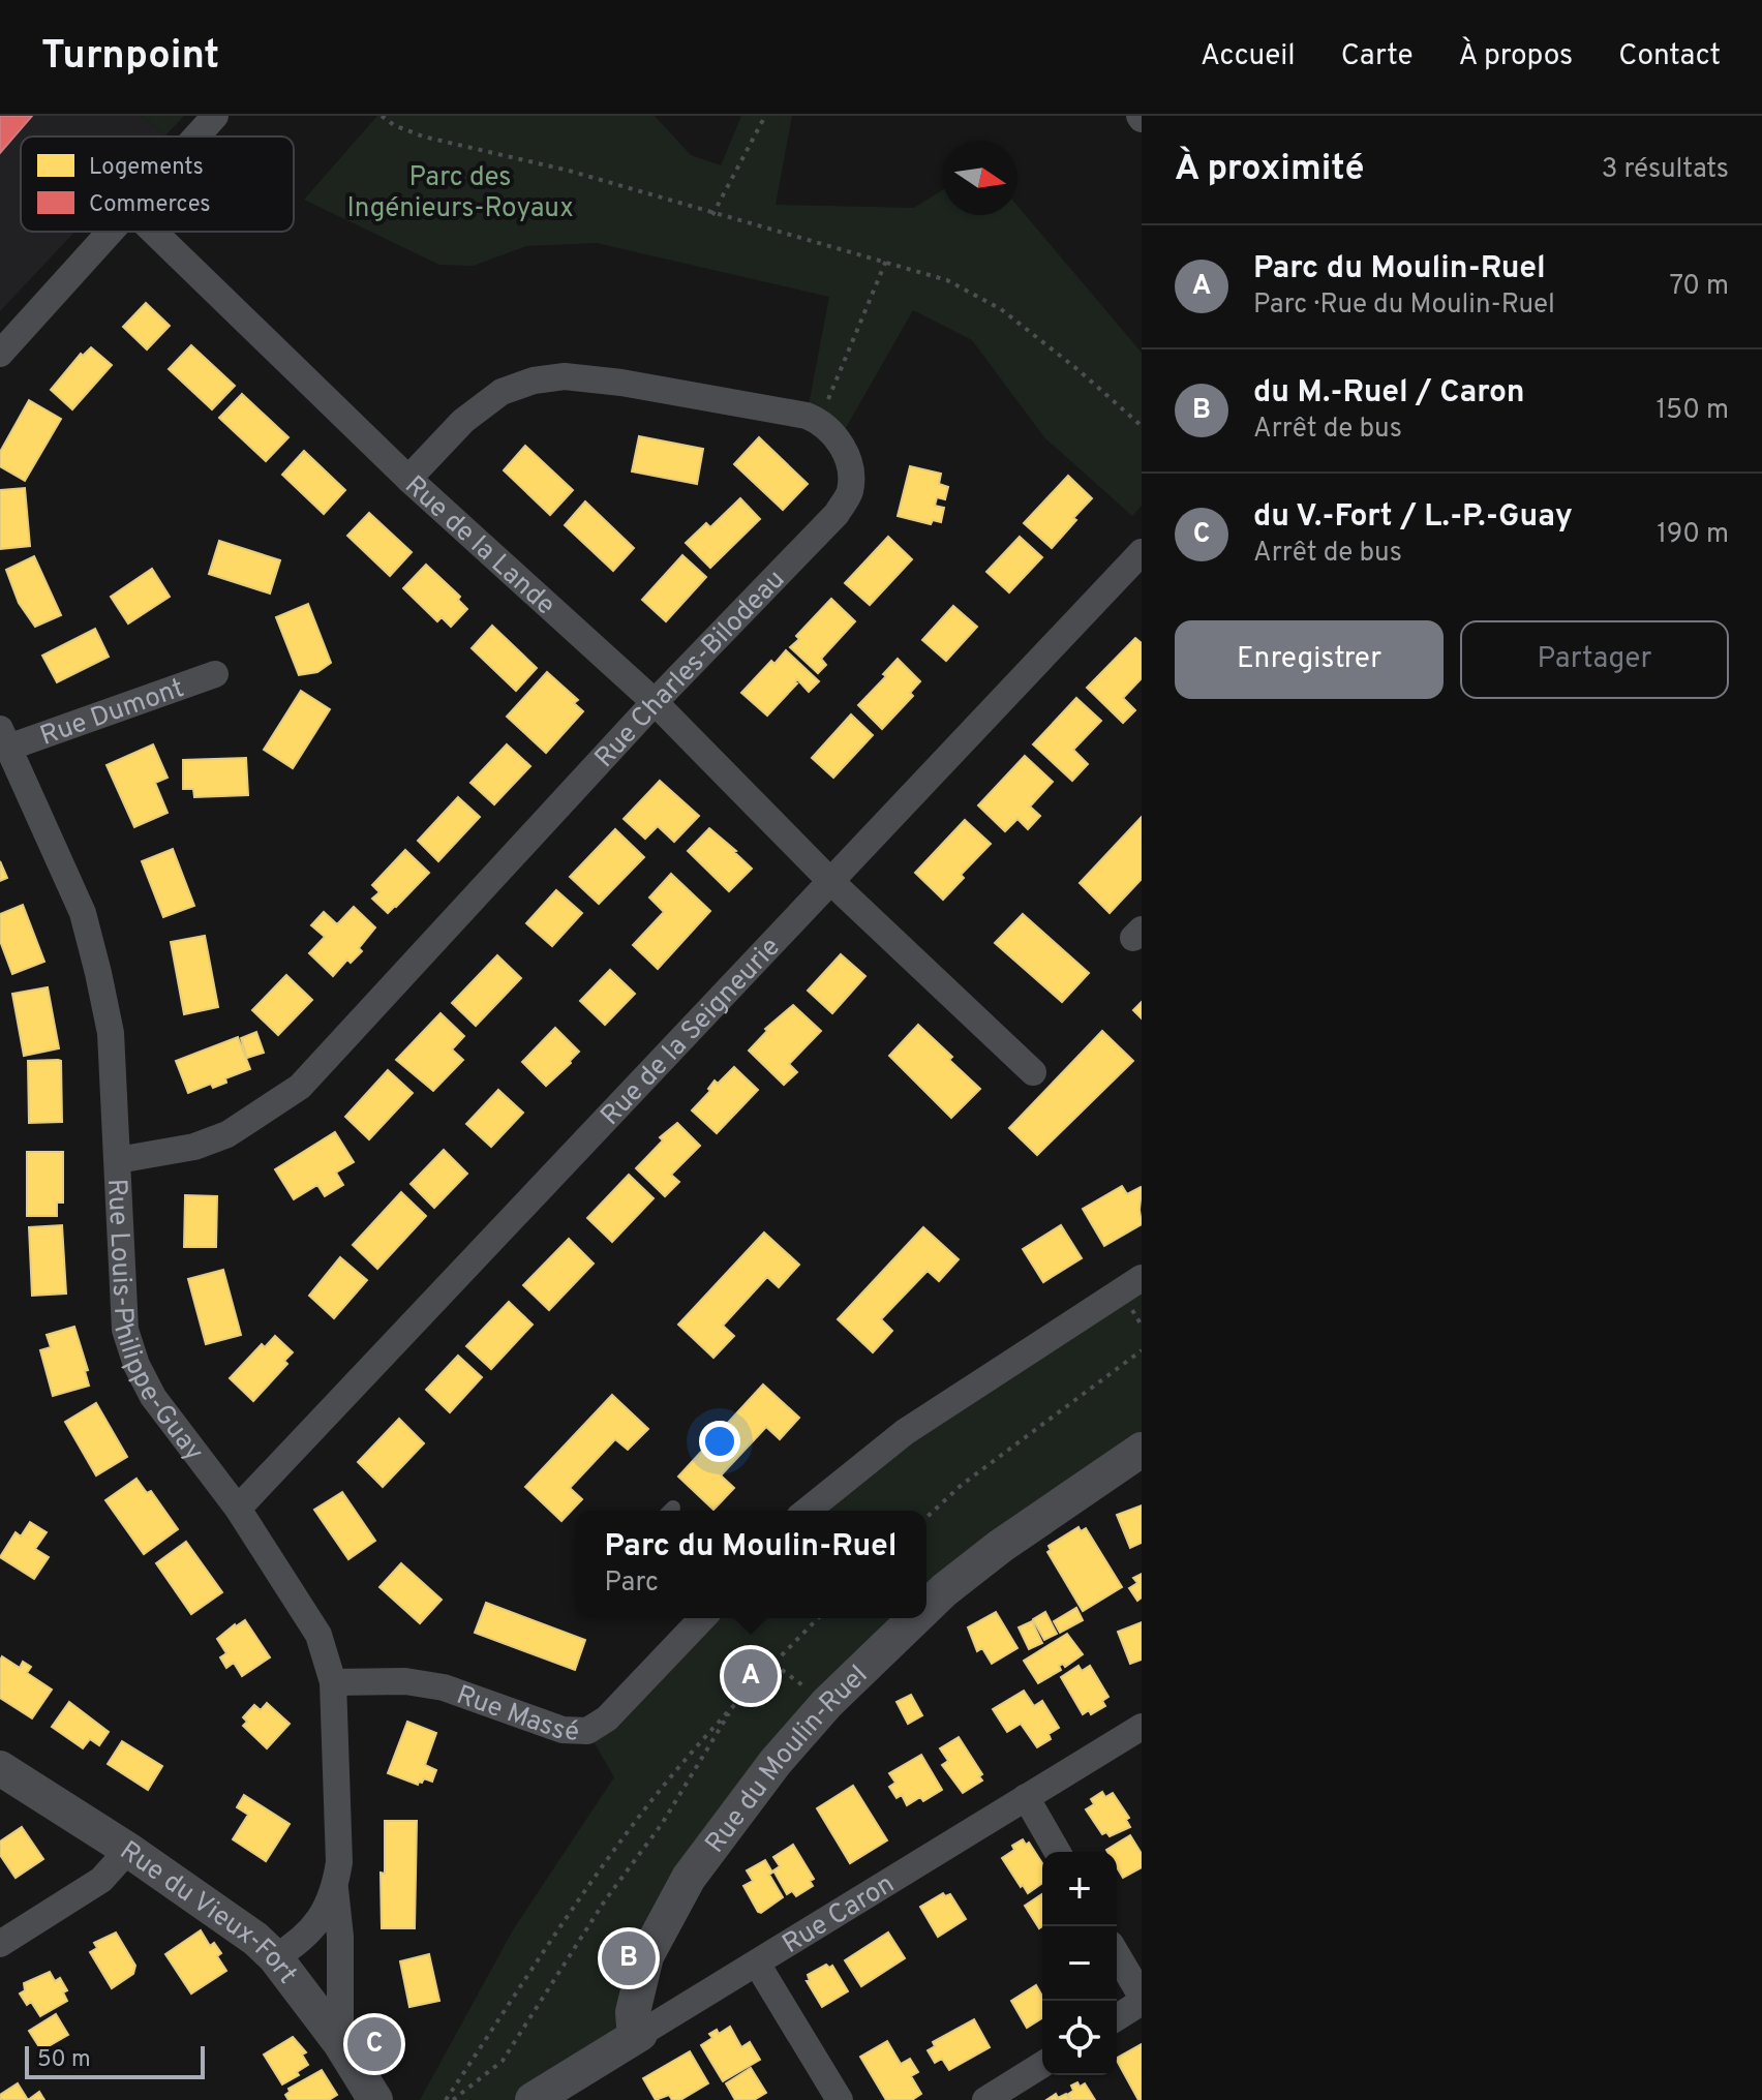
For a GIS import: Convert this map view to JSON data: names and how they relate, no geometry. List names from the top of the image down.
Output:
{
  "streets": {
    "street": [
      "Rue de la Lande",
      "Rue Charles-Bilodeau",
      "Rue Dumont",
      "Rue de la Seigneurie",
      "Rue Louis-Philippe-Guay",
      "Rue Massé",
      "Rue du Moulin-Ruel",
      "Rue Caron",
      "Rue du Vieux-Fort"
    ]
  },
  "crossings": [
    ["Rue de la Lande", "Rue Charles-Bilodeau"],
    ["Rue de la Lande", "Rue de la Seigneurie"],
    ["Rue Charles-Bilodeau", "Rue Louis-Philippe-Guay"],
    ["Rue Dumont", "Rue Louis-Philippe-Guay"],
    ["Rue de la Seigneurie", "Rue Louis-Philippe-Guay"],
    ["Rue Louis-Philippe-Guay", "Rue Massé"],
    ["Rue Louis-Philippe-Guay", "Rue du Vieux-Fort"],
    ["Rue du Moulin-Ruel", "Rue Caron"]
  ],
  "parks": ["Parc des Ingénieurs-Royaux"],
  "legend": ["Logements", "Commerces"],
  "scale_bar": "50 m",
  "north": "right",
  "page": {
    "header": "Turnpoint",
    "nav": [
      "Accueil",
      "Carte",
      "À propos",
      "Contact"
    ],
    "heading": ["À proximité", "3 résultats"],
    "list": [
      {
        "mark": "A",
        "name": "Parc du Moulin-Ruel",
        "note": "Parc · Rue du Moulin-Ruel",
        "value": "70 m"
      },
      {
        "mark": "B",
        "name": "du M.-Ruel / Caron",
        "note": "Arrêt de bus",
        "value": "150 m"
      },
      {
        "mark": "C",
        "name": "du V.-Fort / L.-P.-Guay",
        "note": "Arrêt de bus",
        "value": "190 m"
      }
    ],
    "buttons": ["Enregistrer", "Partager"],
    "popup": ["Parc du Moulin-Ruel", "Parc"],
    "pins": ["A", "B", "C"],
    "map_buttons": ["+", "−"],
    "scale": "50 m"
  }
}
